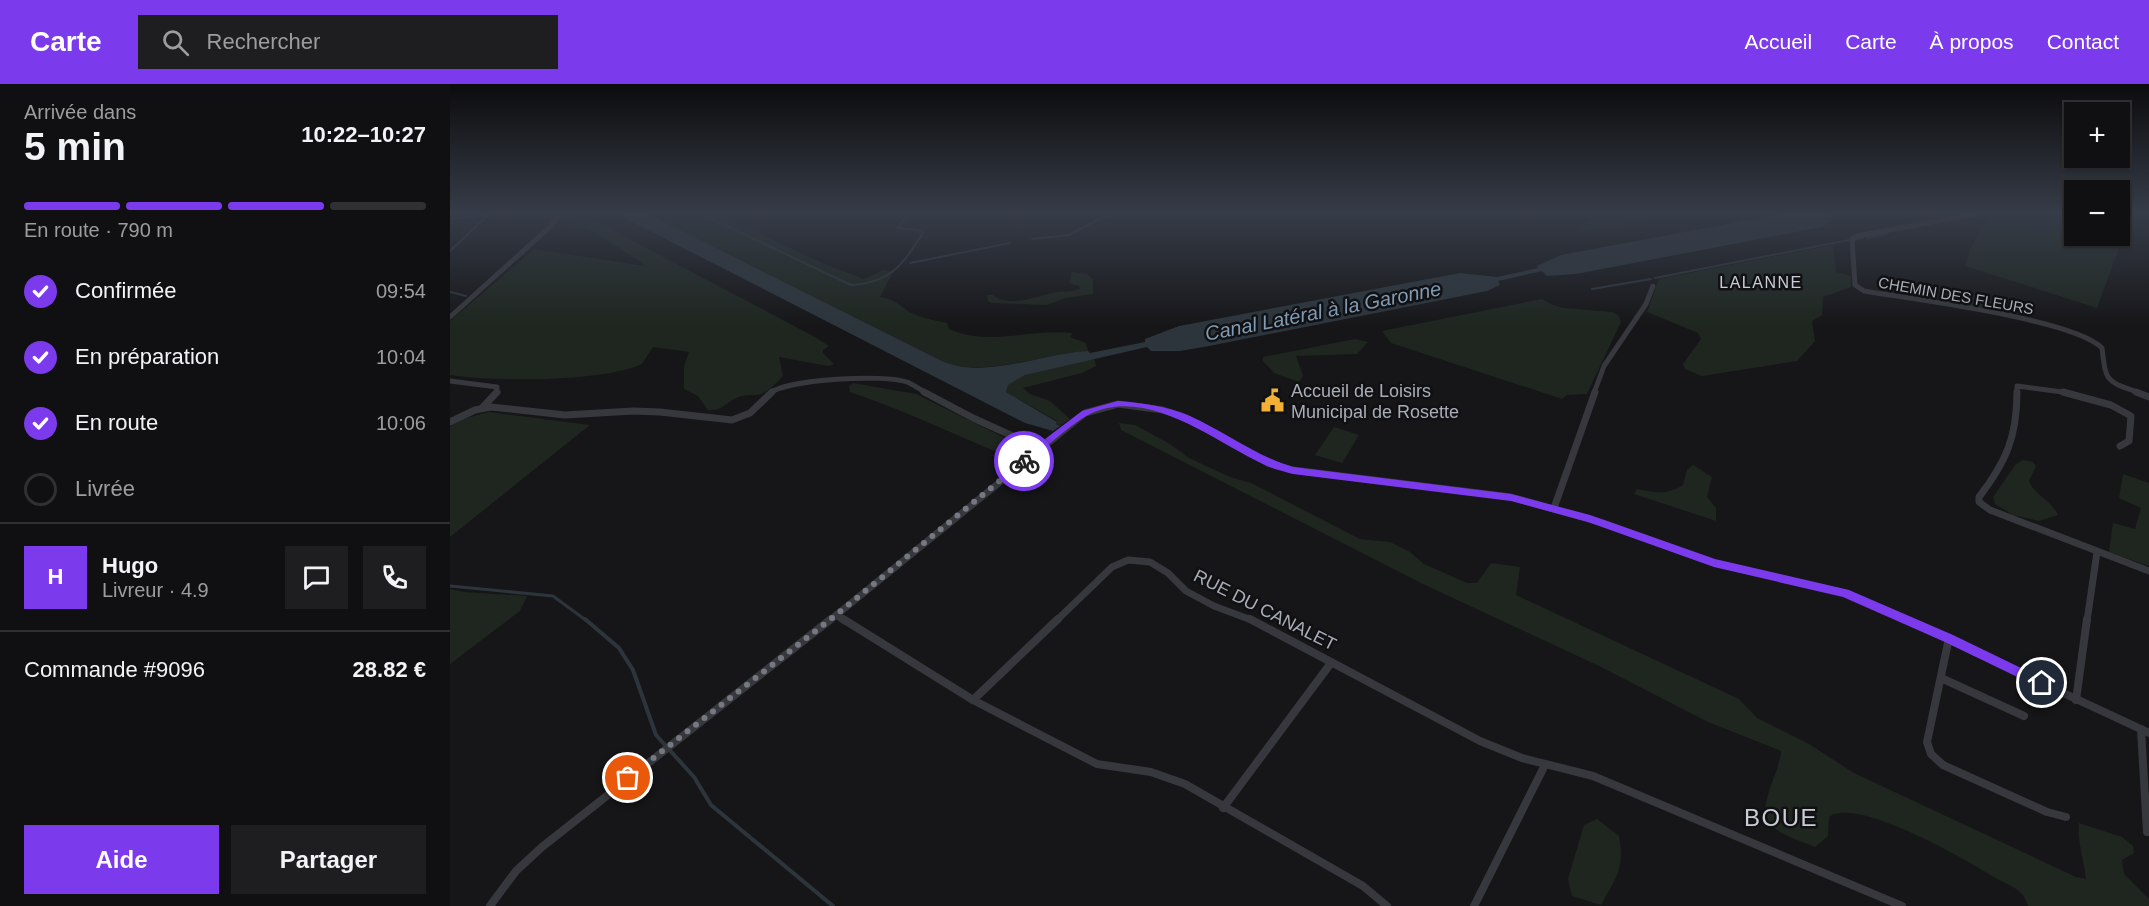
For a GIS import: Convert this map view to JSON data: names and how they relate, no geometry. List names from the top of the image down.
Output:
{
  "streets": {
    "street": ["CHEMIN DES FLEURS", "RUE DU CANALET"]
  },
  "districts": ["LALANNE", "BOUE"],
  "water": ["Canal Latéral à la Garonne"],
  "places": {
    "public building": ["Accueil de Loisirs Municipal de Rosette"]
  },
  "page": {
    "header": "Carte",
    "search": "Rechercher",
    "nav": [
      "Accueil",
      "Carte",
      "À propos",
      "Contact"
    ],
    "heading": ["5 min", "Arrivée dans", "10:22–10:27"],
    "panel": [
      "Hugo",
      "Livreur · 4.9",
      "Commande #9096",
      "28.82 €"
    ],
    "map_buttons": ["+", "−"],
    "bar": "En route · 790 m",
    "list": [
      ["Confirmée", "09:54"],
      ["En préparation", "10:04"],
      ["En route", "10:06"],
      "Livrée"
    ],
    "round": "H",
    "buttons": ["Aide", "Partager"]
  }
}
